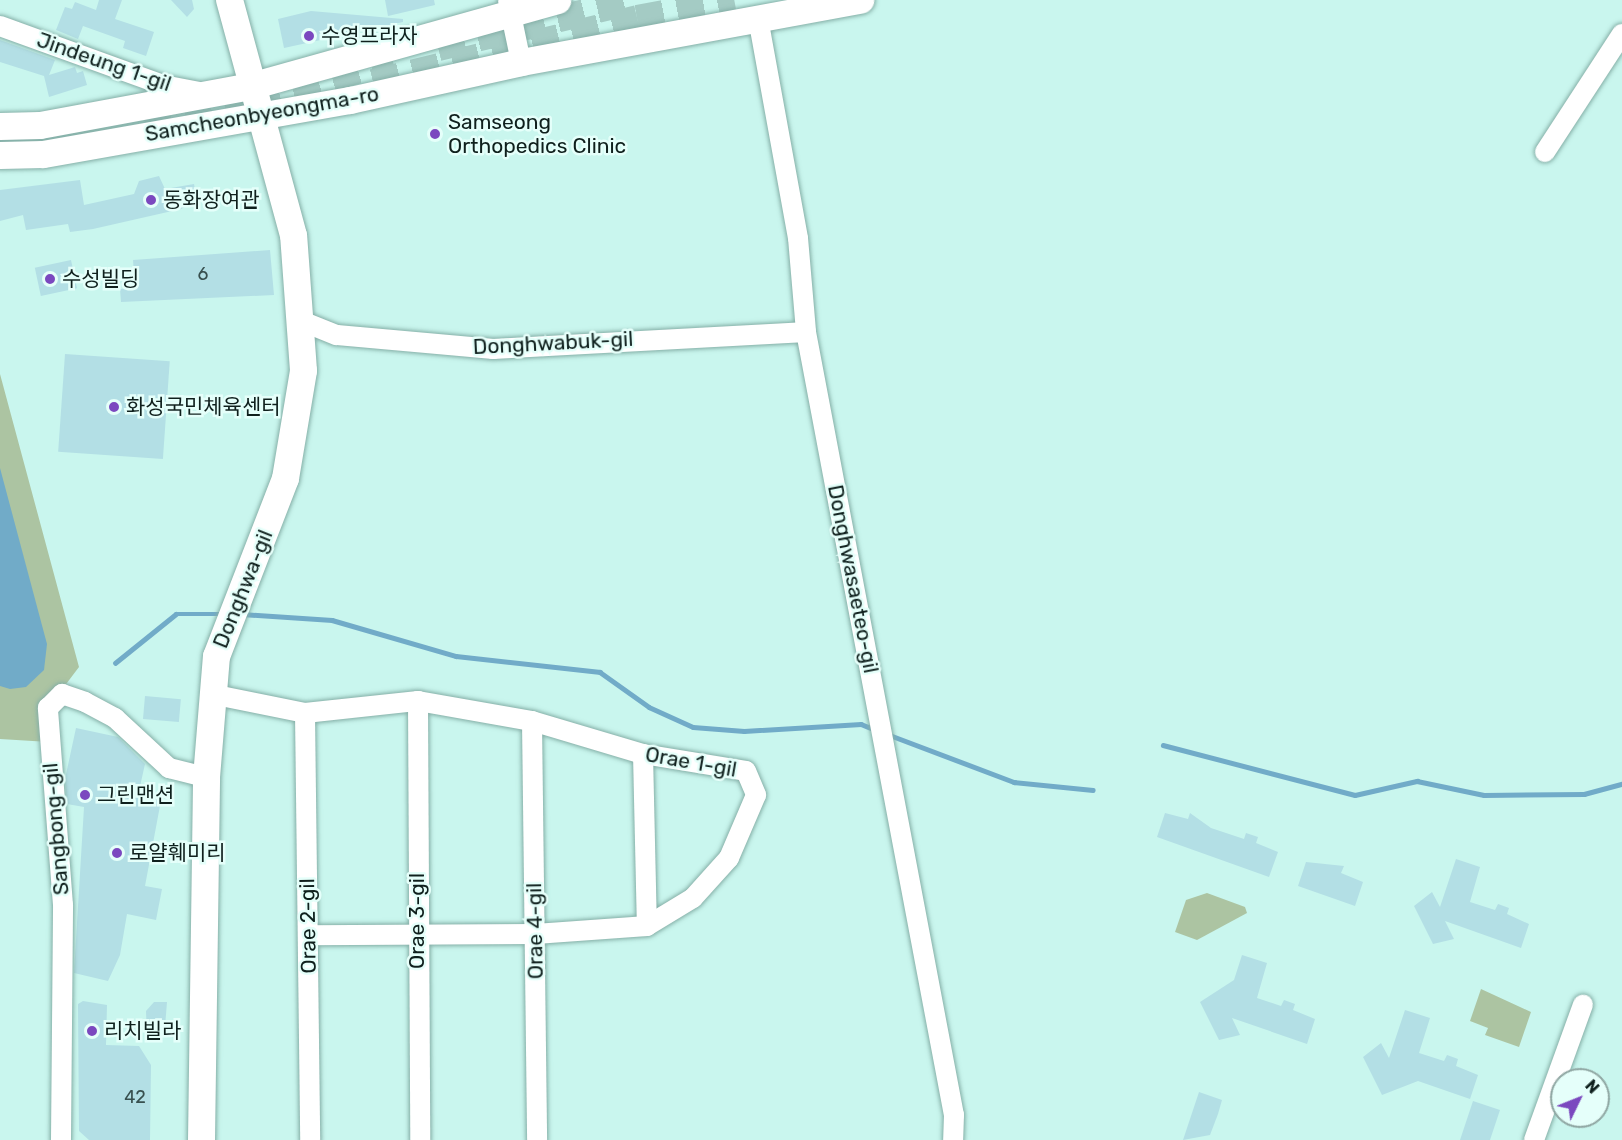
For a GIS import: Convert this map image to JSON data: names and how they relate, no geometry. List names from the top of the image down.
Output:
{
  "streets": {
    "main road": ["Samcheonbyeongma-ro", "Donghwa-gil"],
    "street": [
      "Jindeung 1-gil",
      "Donghwabuk-gil",
      "Donghwasaeteo-gil",
      "Orae 1-gil",
      "Sangbong-gil",
      "Orae 3-gil",
      "Orae 2-gil",
      "Orae 4-gil"
    ]
  },
  "crossings": [
    ["Jindeung 1-gil", "Samcheonbyeongma-ro"],
    ["Samcheonbyeongma-ro", "Donghwasaeteo-gil"],
    ["Samcheonbyeongma-ro", "Donghwa-gil"],
    ["Donghwabuk-gil", "Donghwasaeteo-gil"],
    ["Donghwabuk-gil", "Donghwa-gil"],
    ["Donghwa-gil", "Orae 1-gil"],
    ["Donghwa-gil", "Sangbong-gil"],
    ["Orae 1-gil", "Orae 3-gil"],
    ["Orae 1-gil", "Orae 2-gil"],
    ["Orae 1-gil", "Orae 4-gil"]
  ],
  "places": [
    "수영프라자",
    "Samseong Orthopedics Clinic",
    "동화장여관",
    "수성빌딩",
    "화성국민체육센터",
    "그린맨션",
    "로얄훼미리",
    "리치빌라"
  ],
  "house_numbers": ["6", "42"],
  "north": "top right"
}
